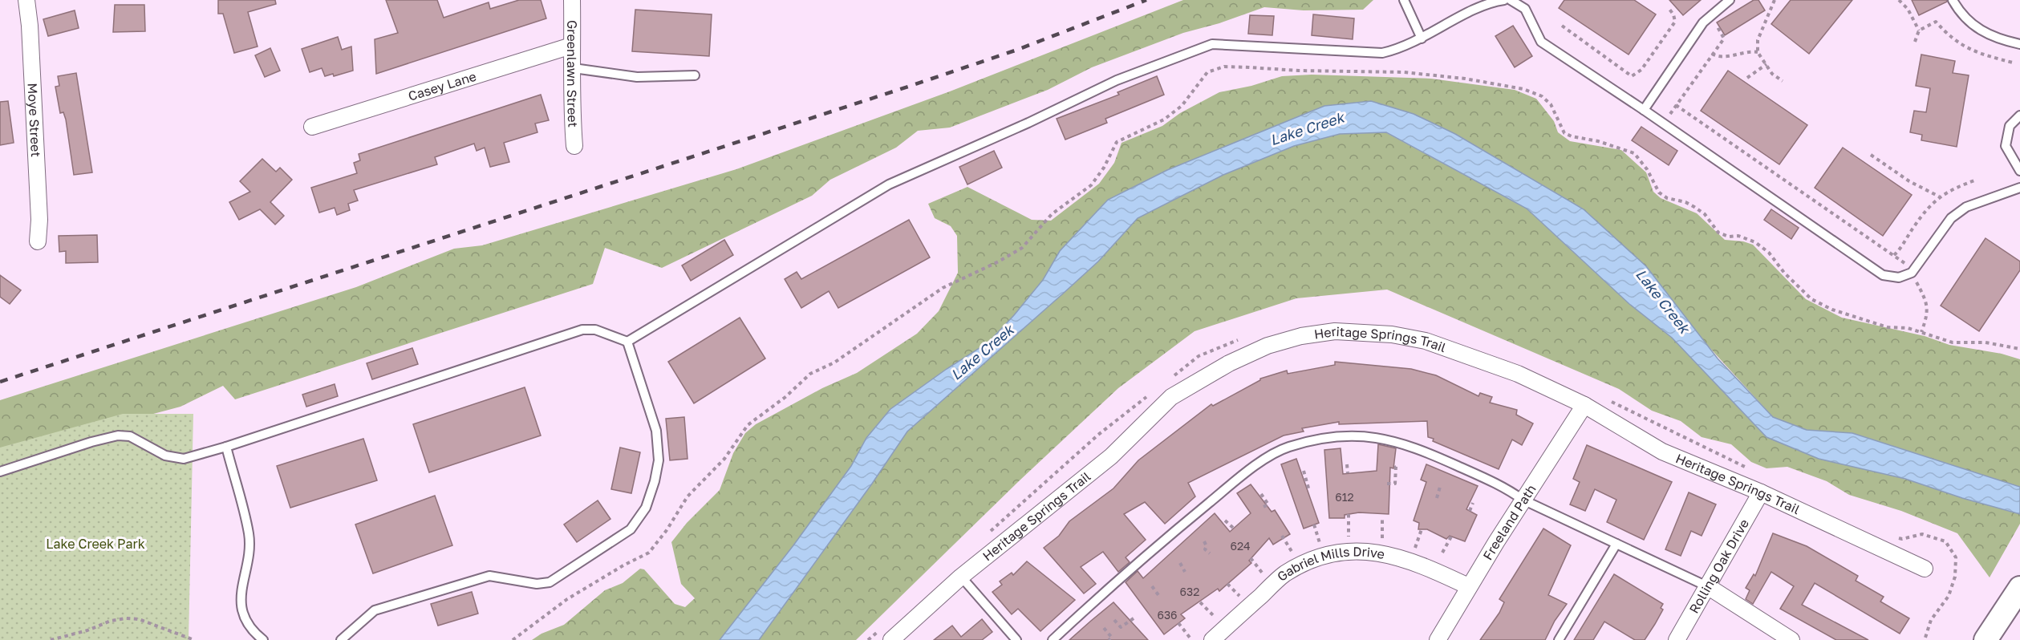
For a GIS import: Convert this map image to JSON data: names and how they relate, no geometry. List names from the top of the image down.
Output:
{
  "streets": {
    "street": [
      "Greenlawn Street",
      "Casey Lane",
      "Moye Street",
      "Heritage Springs Trail",
      "Freeland Path",
      "Rolling Oak Drive",
      "Gabriel Mills Drive"
    ]
  },
  "crossings": [
    ["Greenlawn Street", "Casey Lane"],
    ["Heritage Springs Trail", "Freeland Path"],
    ["Heritage Springs Trail", "Rolling Oak Drive"],
    ["Freeland Path", "Gabriel Mills Drive"]
  ],
  "water": ["Lake Creek"],
  "parks": ["Lake Creek Park"],
  "house_numbers": [
    "612",
    "624",
    "632",
    "636"
  ]
}
